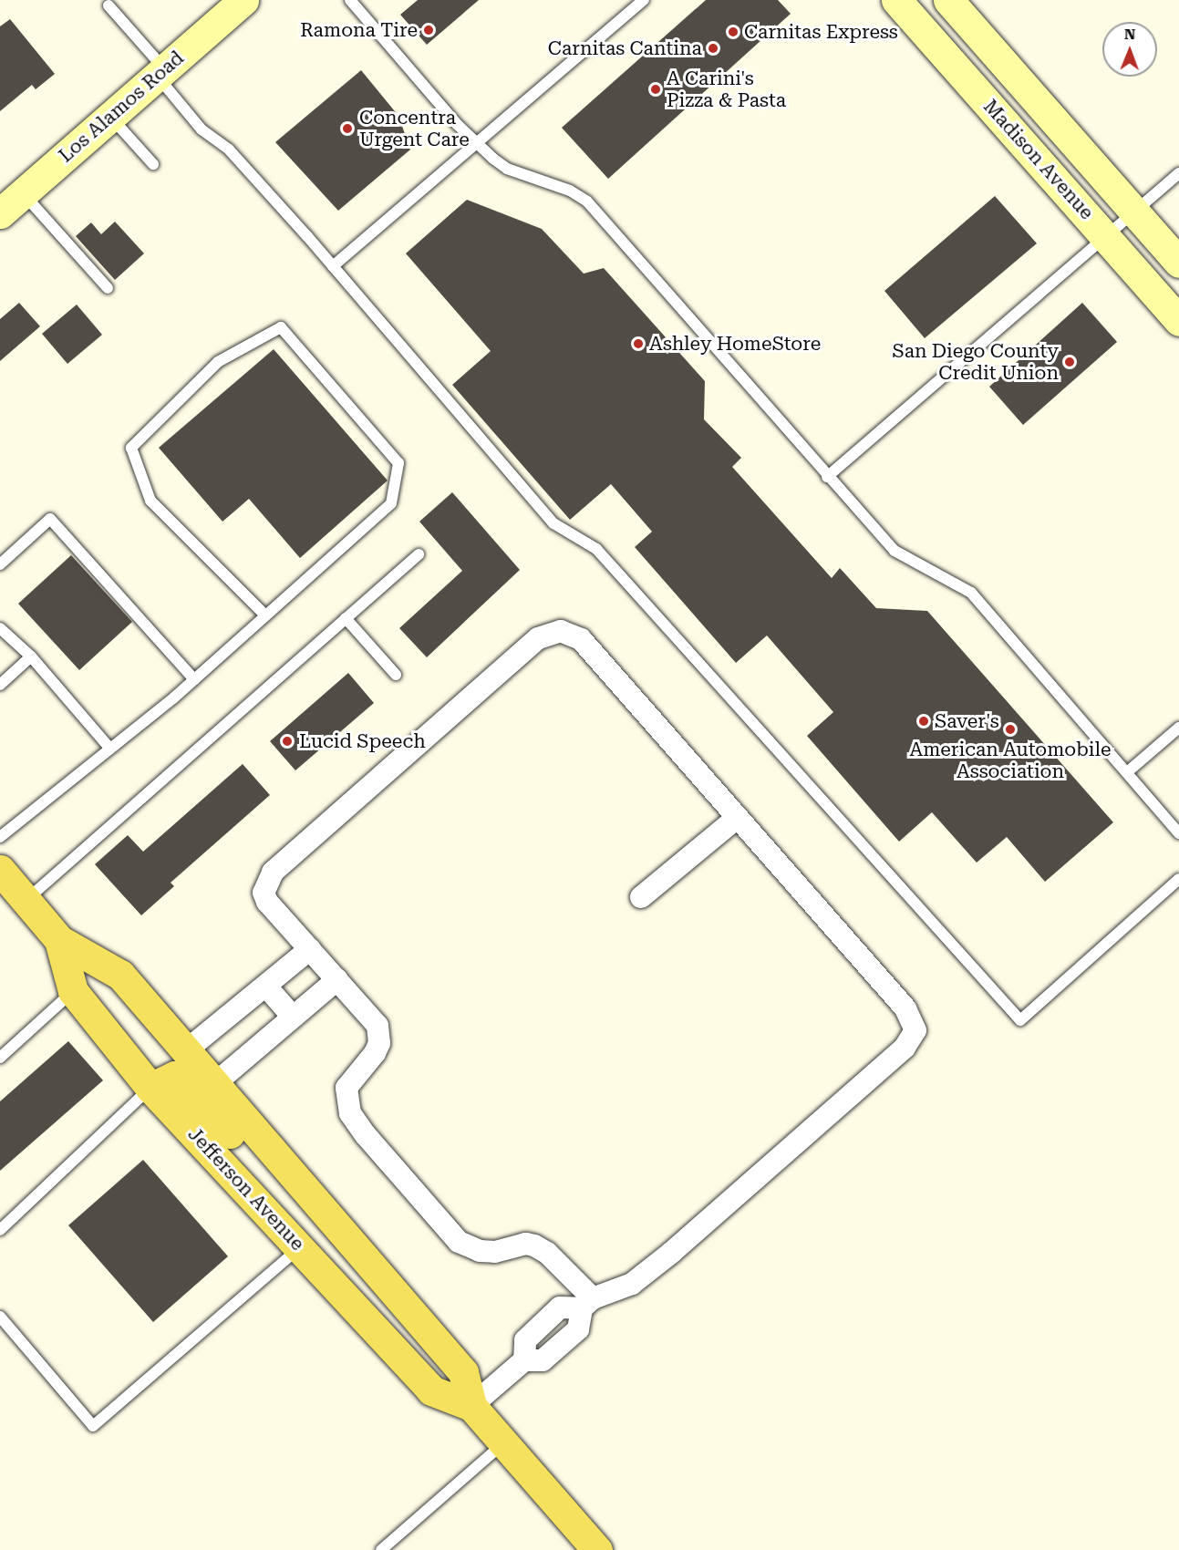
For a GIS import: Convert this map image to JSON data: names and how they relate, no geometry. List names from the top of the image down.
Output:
{
  "streets": {
    "main road": ["Los Alamos Road", "Madison Avenue", "Jefferson Avenue"]
  },
  "places": [
    "Ramona Tire",
    "Carnitas Express",
    "Carnitas Cantina",
    "A Carini's Pizza & Pasta",
    "Concentra Urgent Care",
    "Ashley HomeStore",
    "San Diego County Credit Union",
    "Saver's",
    "American Automobile Association",
    "Lucid Speech"
  ],
  "north": "top"
}
